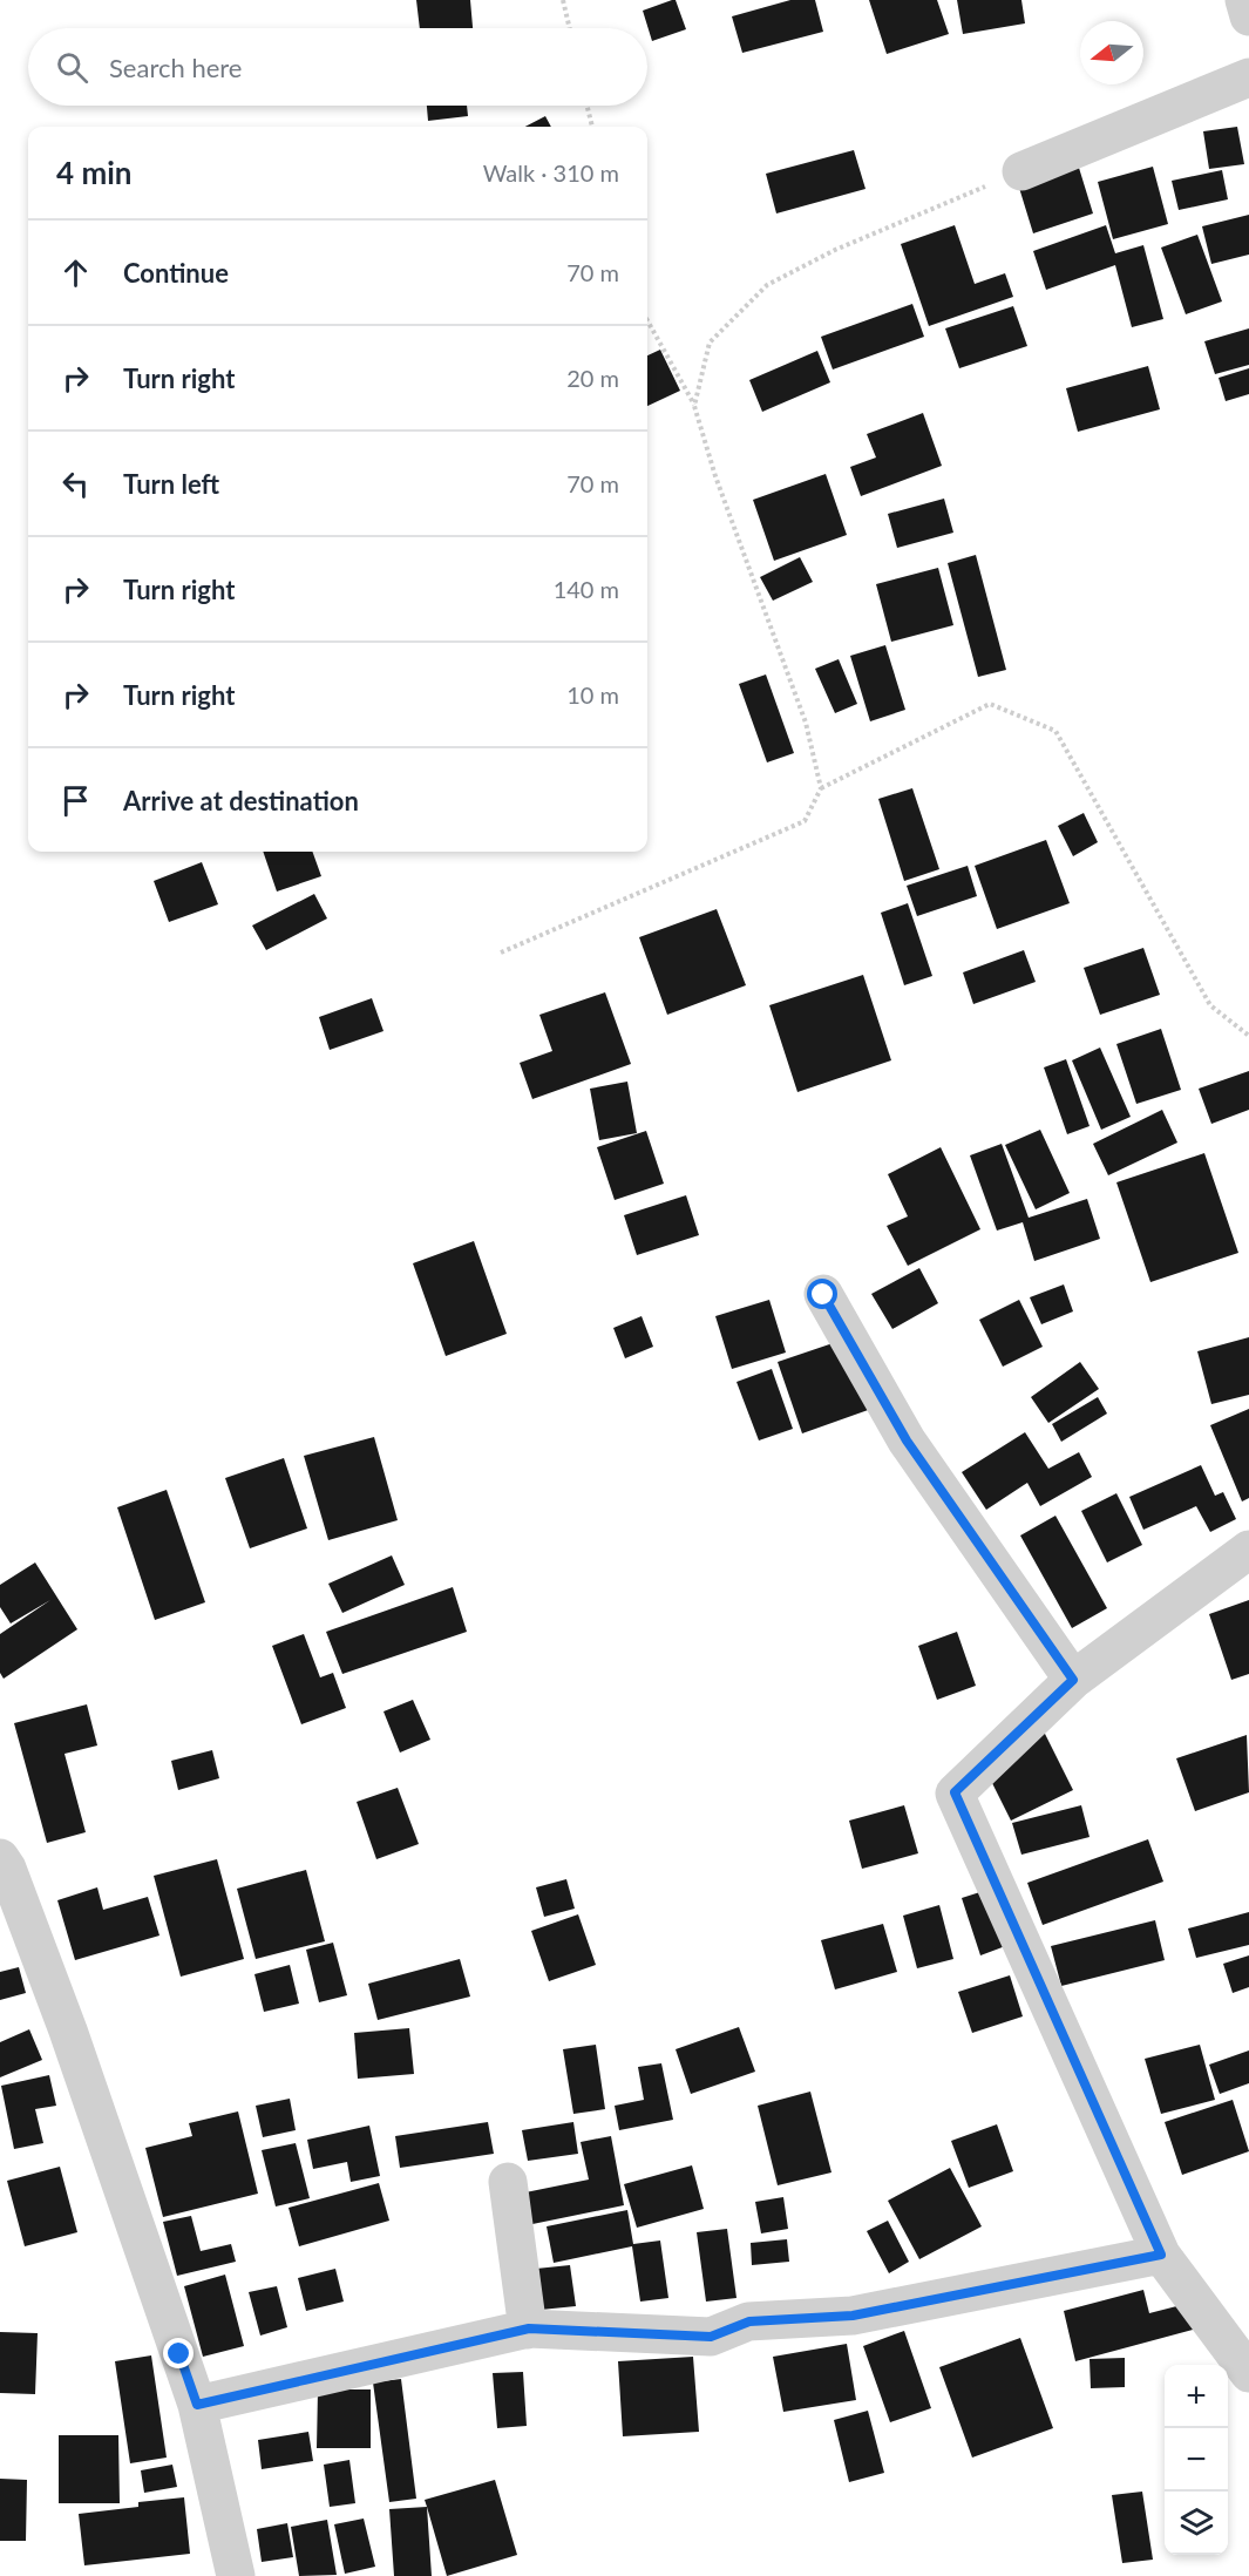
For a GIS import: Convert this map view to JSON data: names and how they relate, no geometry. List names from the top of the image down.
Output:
{
  "north": "left",
  "page": {
    "search": "Search here",
    "heading": ["4 min", "Walk · 310 m"],
    "list": [
      ["Continue", "70 m"],
      ["Turn right", "20 m"],
      ["Turn left", "70 m"],
      ["Turn right", "140 m"],
      ["Turn right", "10 m"],
      "Arrive at destination"
    ],
    "map_buttons": ["+", "−"]
  }
}
